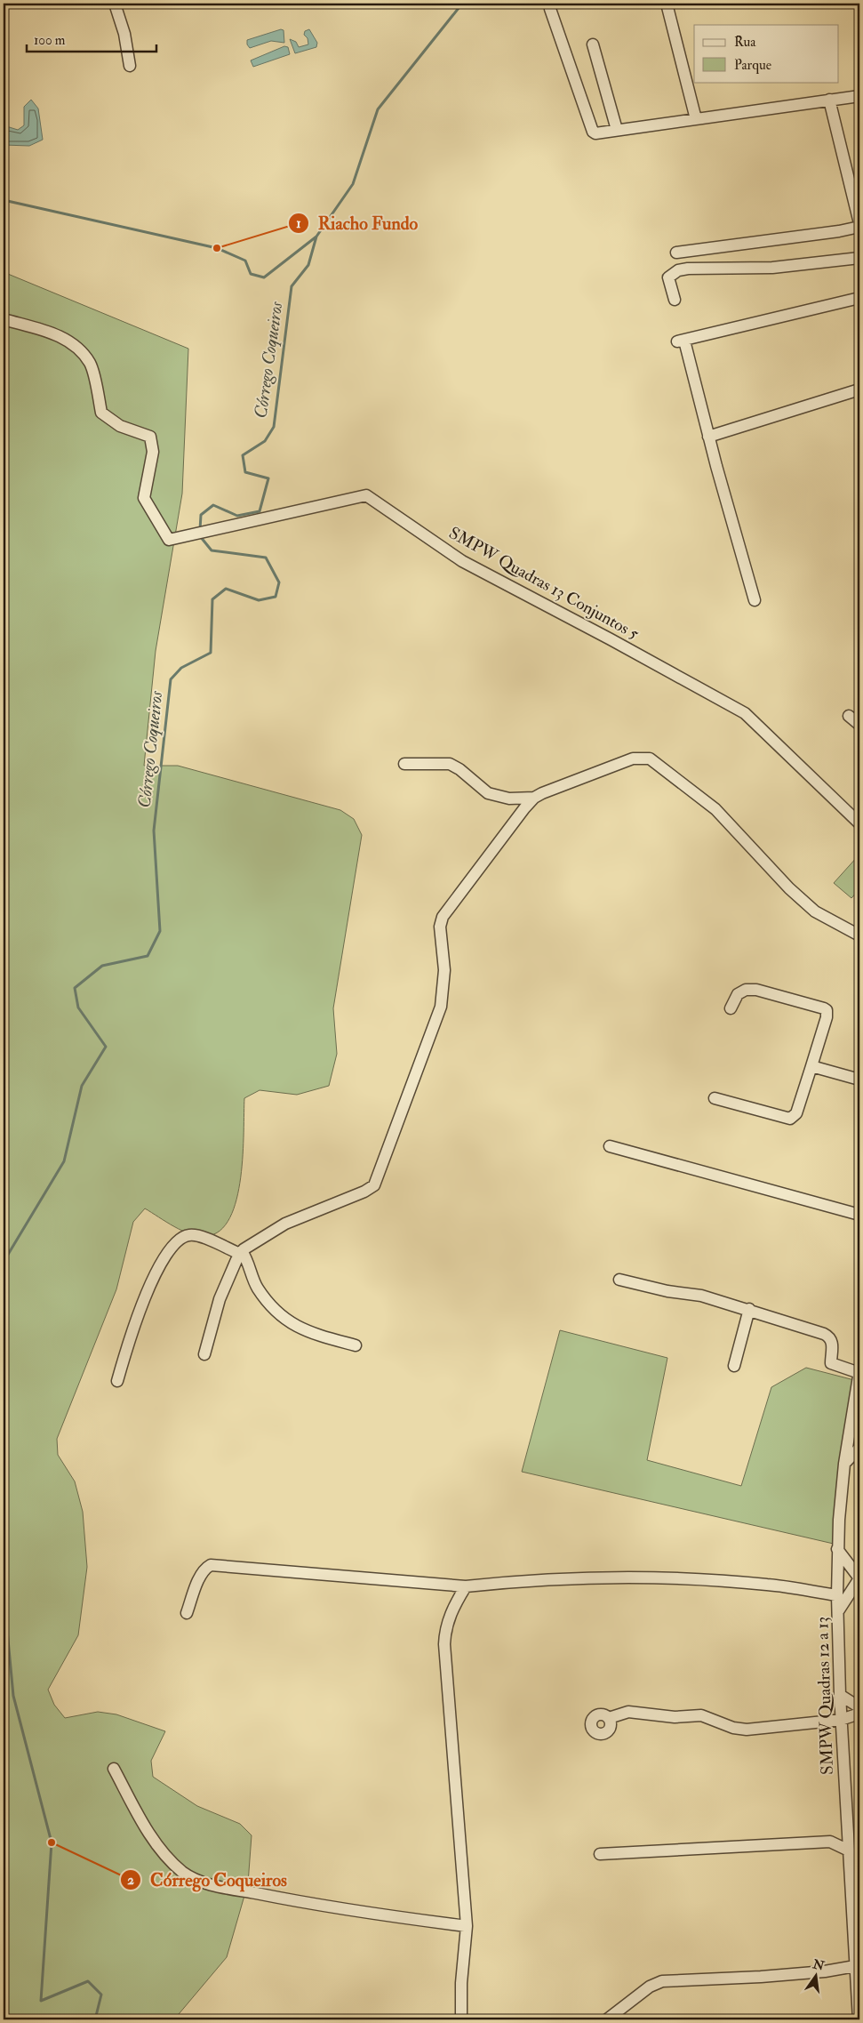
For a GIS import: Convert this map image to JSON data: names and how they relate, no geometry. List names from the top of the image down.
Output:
{
  "streets": {
    "street": ["SMPW Quadras 13 Conjuntos 5", "SMPW Quadras 12 a 13"]
  },
  "water": ["Córrego Coqueiros"],
  "places": ["Riacho Fundo", "Córrego Coqueiros"],
  "legend": ["Rua", "Parque"],
  "scale_bar": "100 m",
  "north": "top"
}
